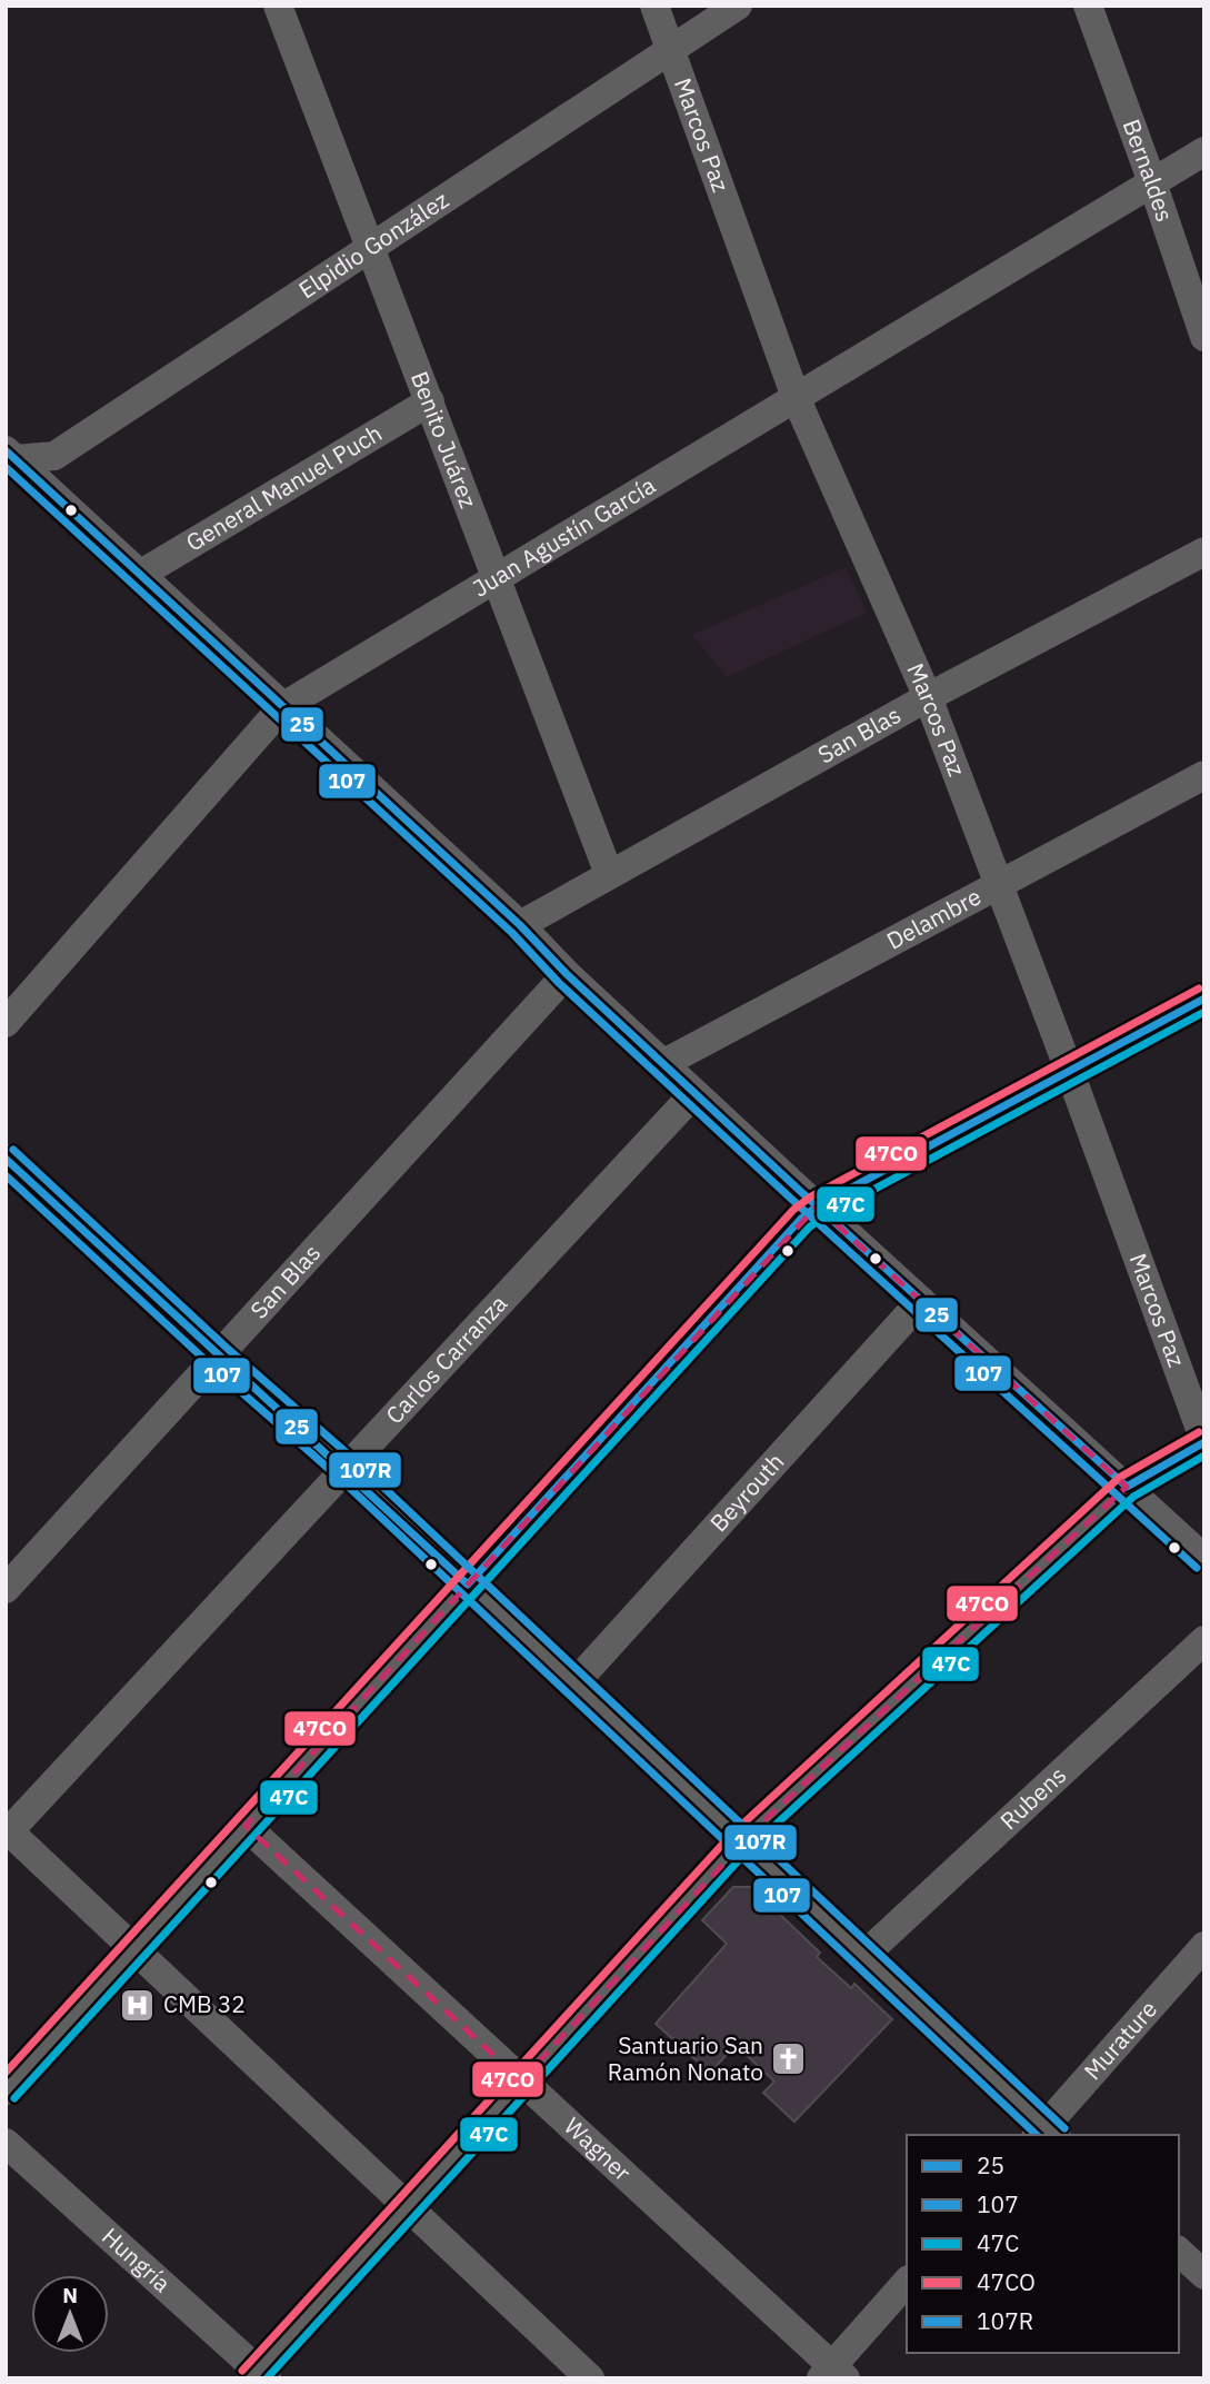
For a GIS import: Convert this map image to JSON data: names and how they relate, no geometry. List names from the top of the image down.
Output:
{
  "streets": {
    "street": [
      "Marcos Paz",
      "Bernaldes",
      "Elpidio González",
      "Benito Juárez",
      "General Manuel Puch",
      "Juan Agustín García",
      "San Blas",
      "Delambre",
      "Carlos Carranza",
      "Beyrouth",
      "Rubens",
      "Murature",
      "Wagner",
      "Hungría"
    ]
  },
  "crossings": [
    ["Marcos Paz", "Elpidio González"],
    ["Marcos Paz", "Juan Agustín García"],
    ["Marcos Paz", "San Blas"],
    ["Marcos Paz", "Delambre"],
    ["Bernaldes", "Juan Agustín García"],
    ["Elpidio González", "Benito Juárez"],
    ["Benito Juárez", "General Manuel Puch"],
    ["Benito Juárez", "Juan Agustín García"],
    ["Benito Juárez", "San Blas"]
  ],
  "places": {
    "hospital": ["CMB 32"],
    "church": ["Santuario San Ramón Nonato"]
  },
  "lines": [
    "transit line 25",
    "transit line 107",
    "transit line 47CO",
    "transit line 47C",
    "transit line 107R"
  ],
  "legend": [
    "25",
    "107",
    "47C",
    "47CO",
    "107R"
  ],
  "north": "top"
}
